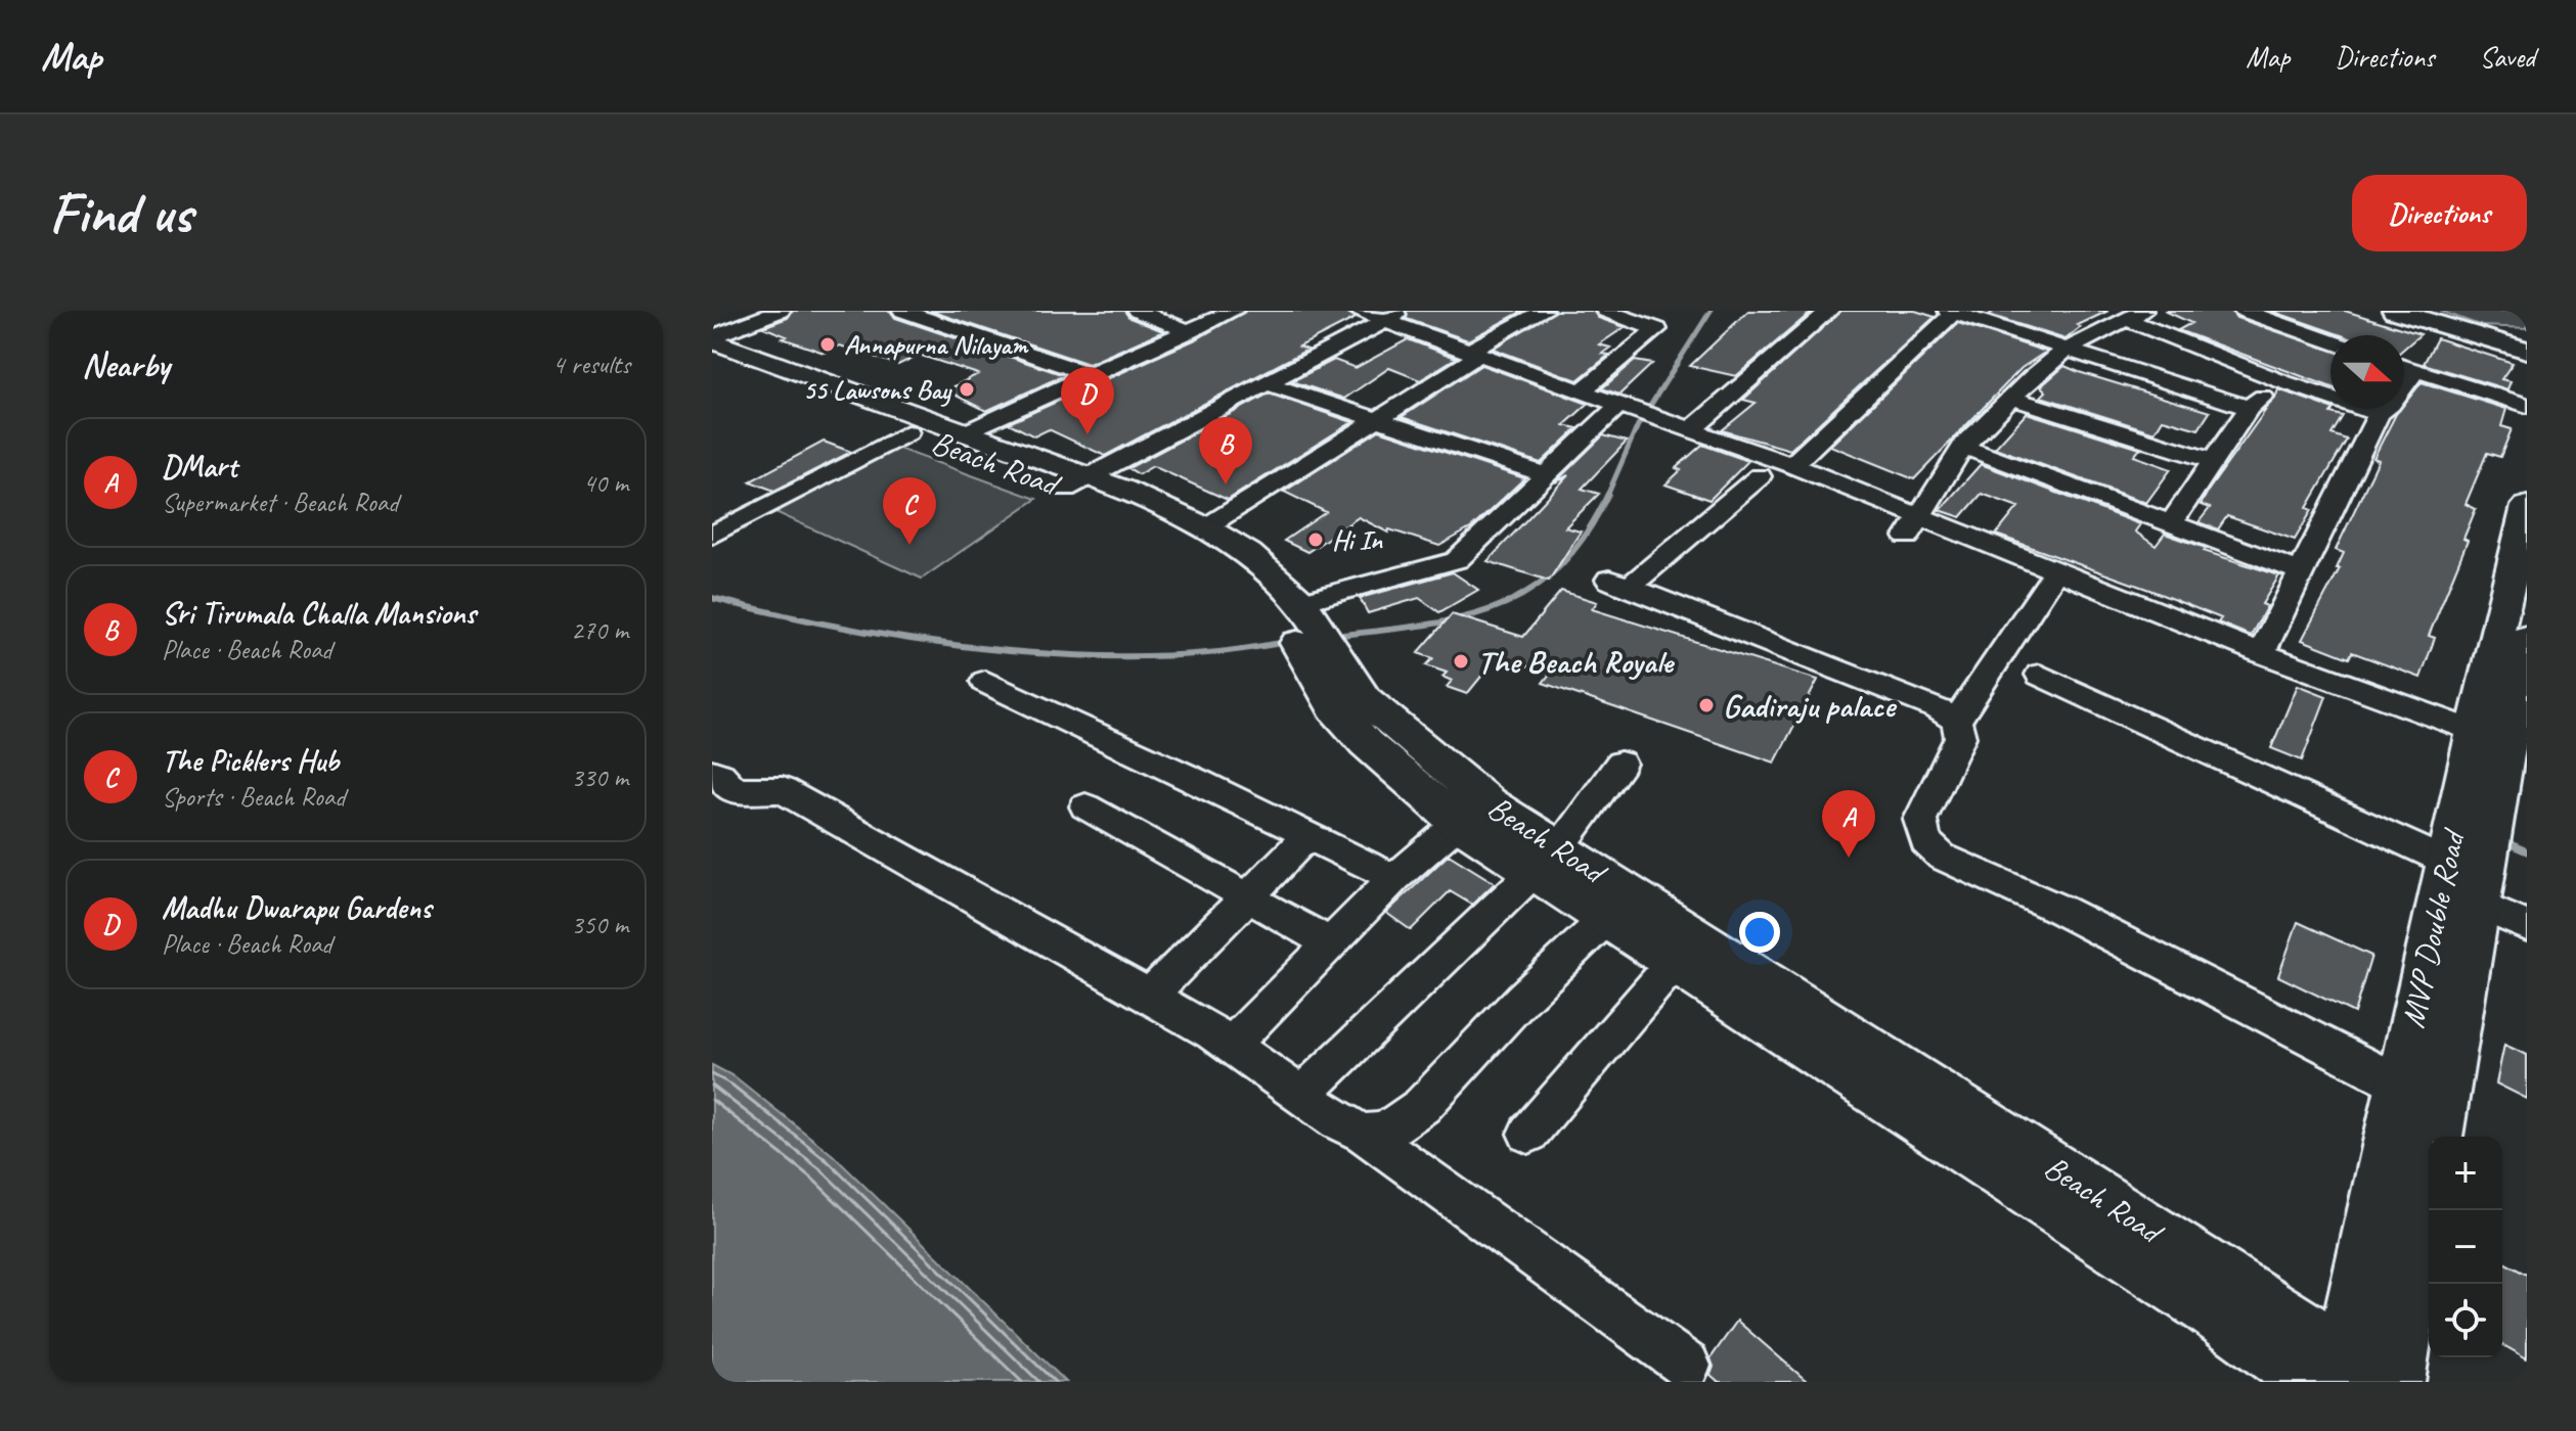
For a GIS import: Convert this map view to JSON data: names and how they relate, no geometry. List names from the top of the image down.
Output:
{
  "streets": {
    "main road": ["Beach Road", "MVP Double Road"]
  },
  "crossings": [
    ["Beach Road", "MVP Double Road"]
  ],
  "places": [
    "Annapurna Nilayam",
    "55 Lawsons Bay",
    "Hi In",
    "The Beach Royale",
    "Gadiraju palace"
  ],
  "north": "right",
  "page": {
    "header": "Map",
    "nav": ["Map", "Directions", "Saved"],
    "buttons": "Directions",
    "title": "Find us",
    "heading": ["Nearby", "4 results"],
    "pins": [
      "D",
      "B",
      "C",
      "A"
    ],
    "list": [
      {
        "mark": "A",
        "name": "DMart",
        "note": "Supermarket · Beach Road",
        "value": "40 m"
      },
      {
        "mark": "B",
        "name": "Sri Tirumala Challa Mansions",
        "note": "Place · Beach Road",
        "value": "270 m"
      },
      {
        "mark": "C",
        "name": "The Picklers Hub",
        "note": "Sports · Beach Road",
        "value": "330 m"
      },
      {
        "mark": "D",
        "name": "Madhu Dwarapu Gardens",
        "note": "Place · Beach Road",
        "value": "350 m"
      }
    ],
    "map_buttons": ["+", "−"]
  }
}
